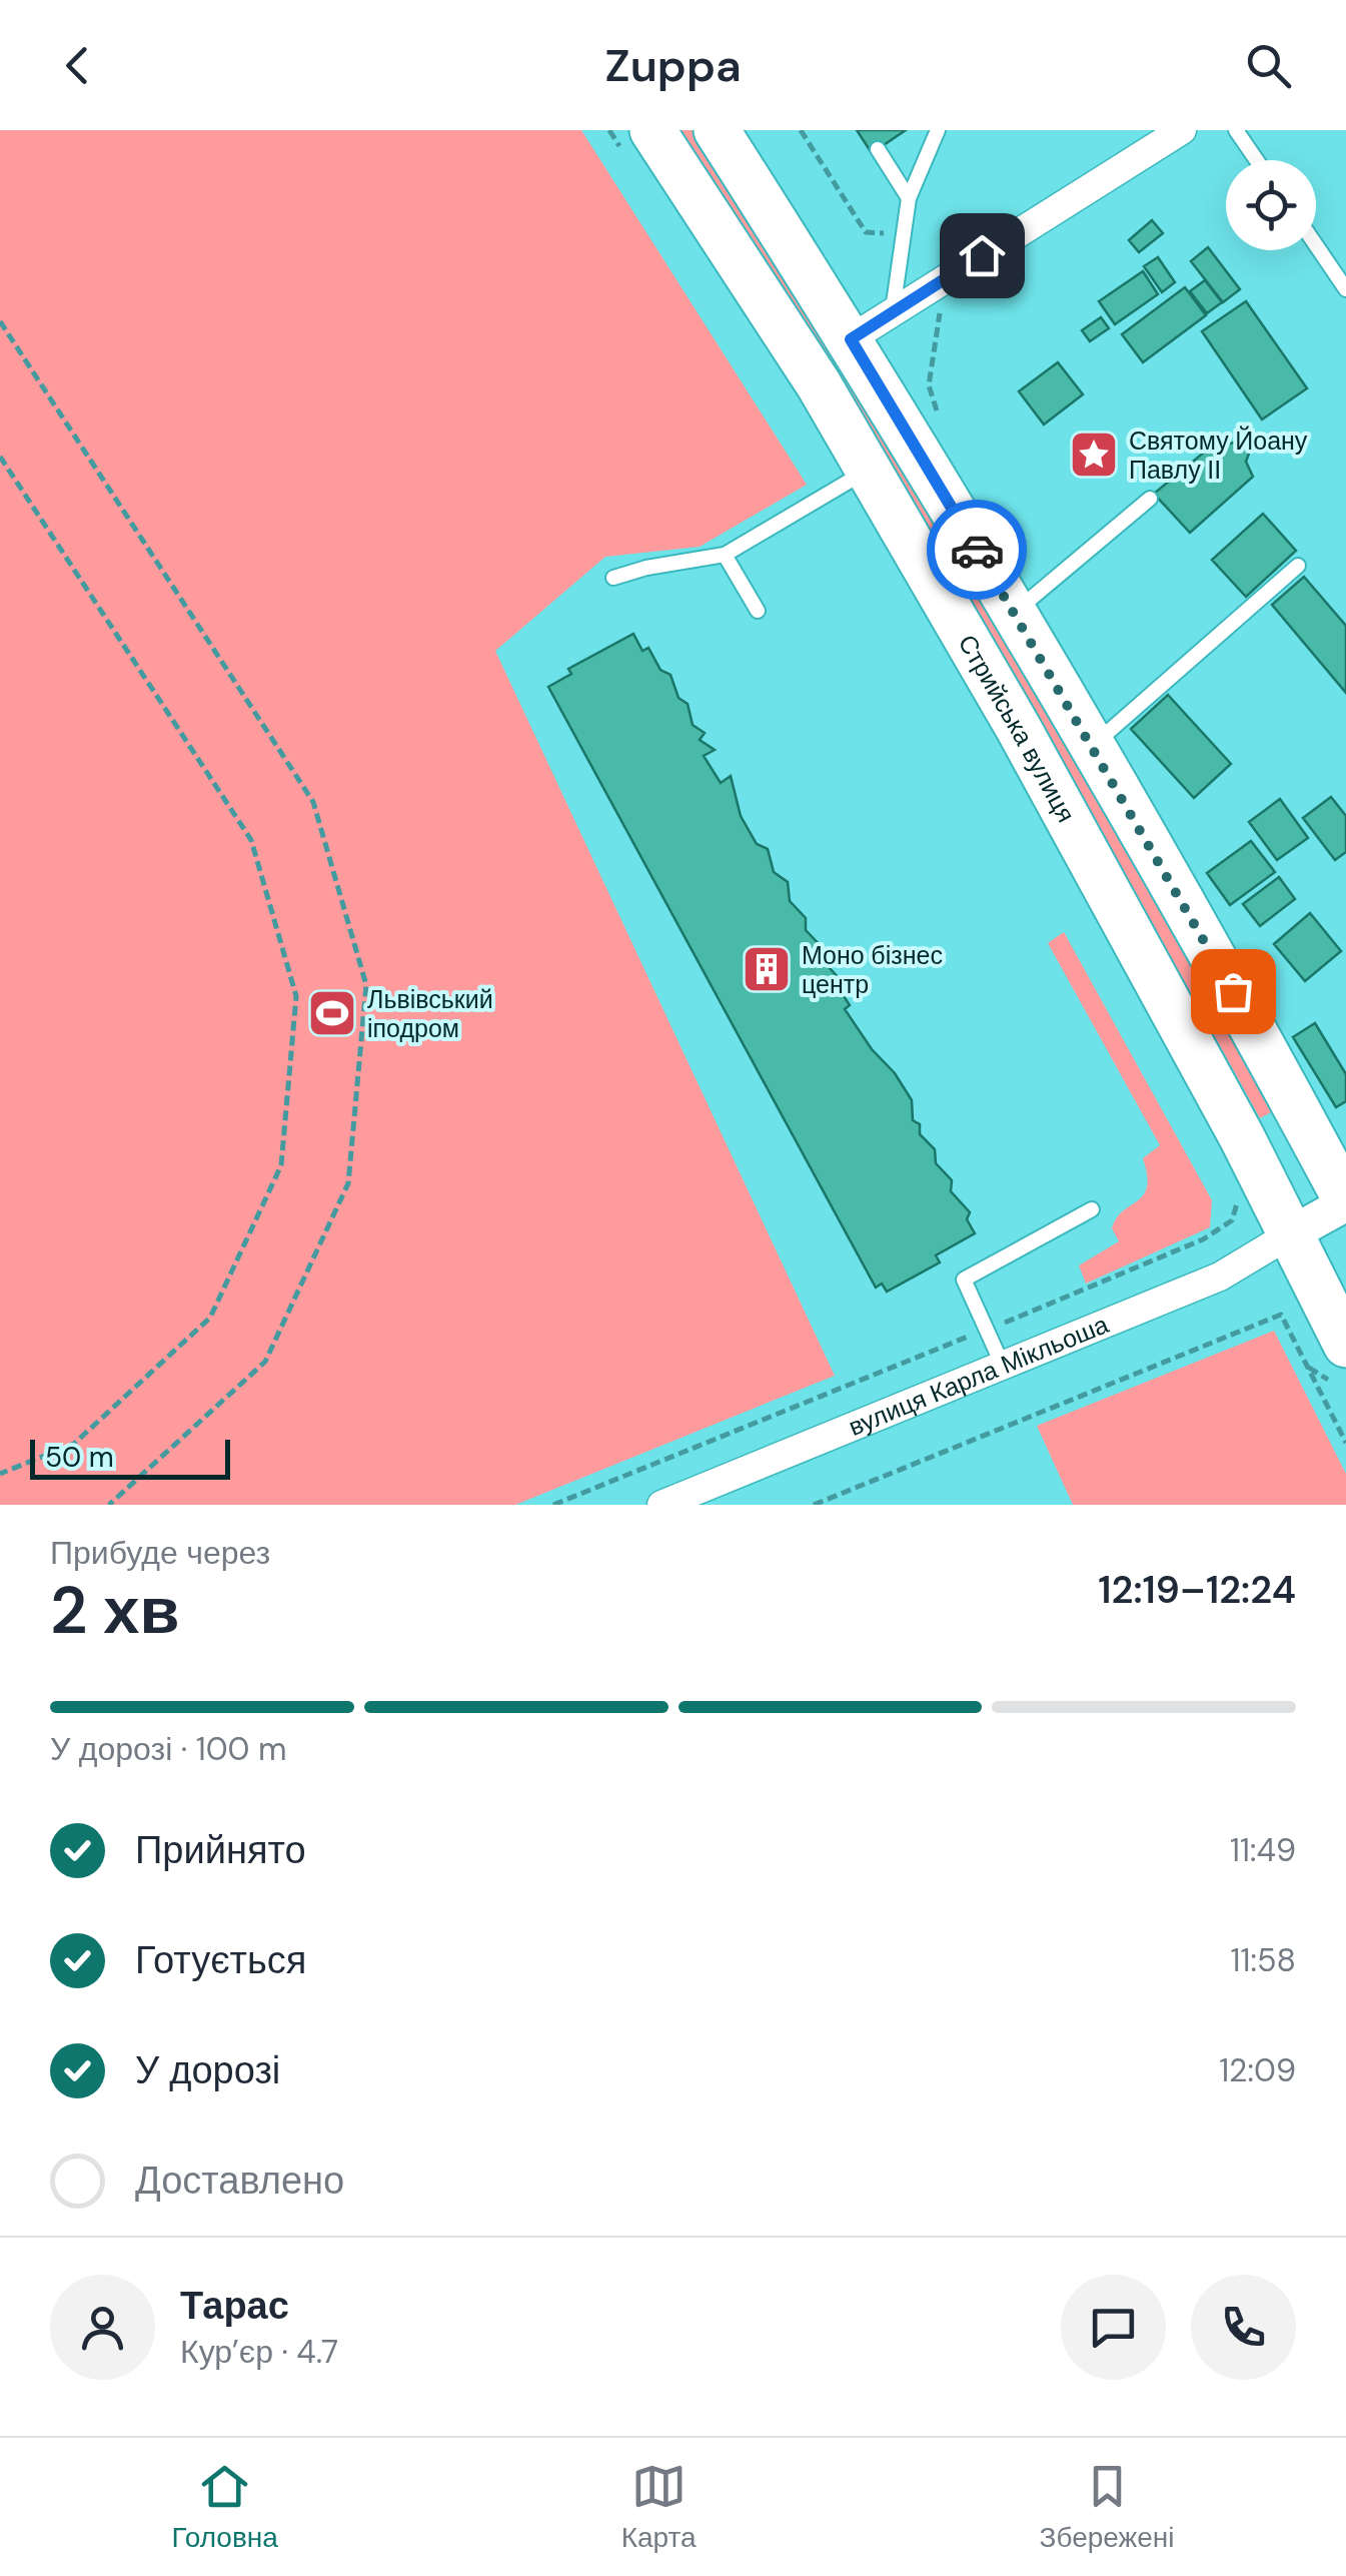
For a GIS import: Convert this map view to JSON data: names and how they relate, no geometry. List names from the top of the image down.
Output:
{
  "streets": {
    "main road": ["Стрийська вулиця"],
    "street": ["вулиця Карла Мікльоша"]
  },
  "crossings": [
    ["Стрийська вулиця", "вулиця Карла Мікльоша"]
  ],
  "places": {
    "place": ["Святому Йоану Павлу ІІ"],
    "building": ["Моно бізнес центр"],
    "sports": ["Львівський іподром"]
  },
  "scale_bar": "50 m",
  "page": {
    "header": "Zuppa",
    "scale": "50 m",
    "heading": ["2 хв", "Прибуде через", "12:19–12:24"],
    "panel": ["Тарас", "Кур’єр · 4.7"],
    "bar": "У дорозі · 100 m",
    "list": [
      ["Прийнято", "11:49"],
      ["Готується", "11:58"],
      ["У дорозі", "12:09"],
      "Доставлено"
    ],
    "tabs": ["Головна", "Карта", "Збережені"]
  }
}
